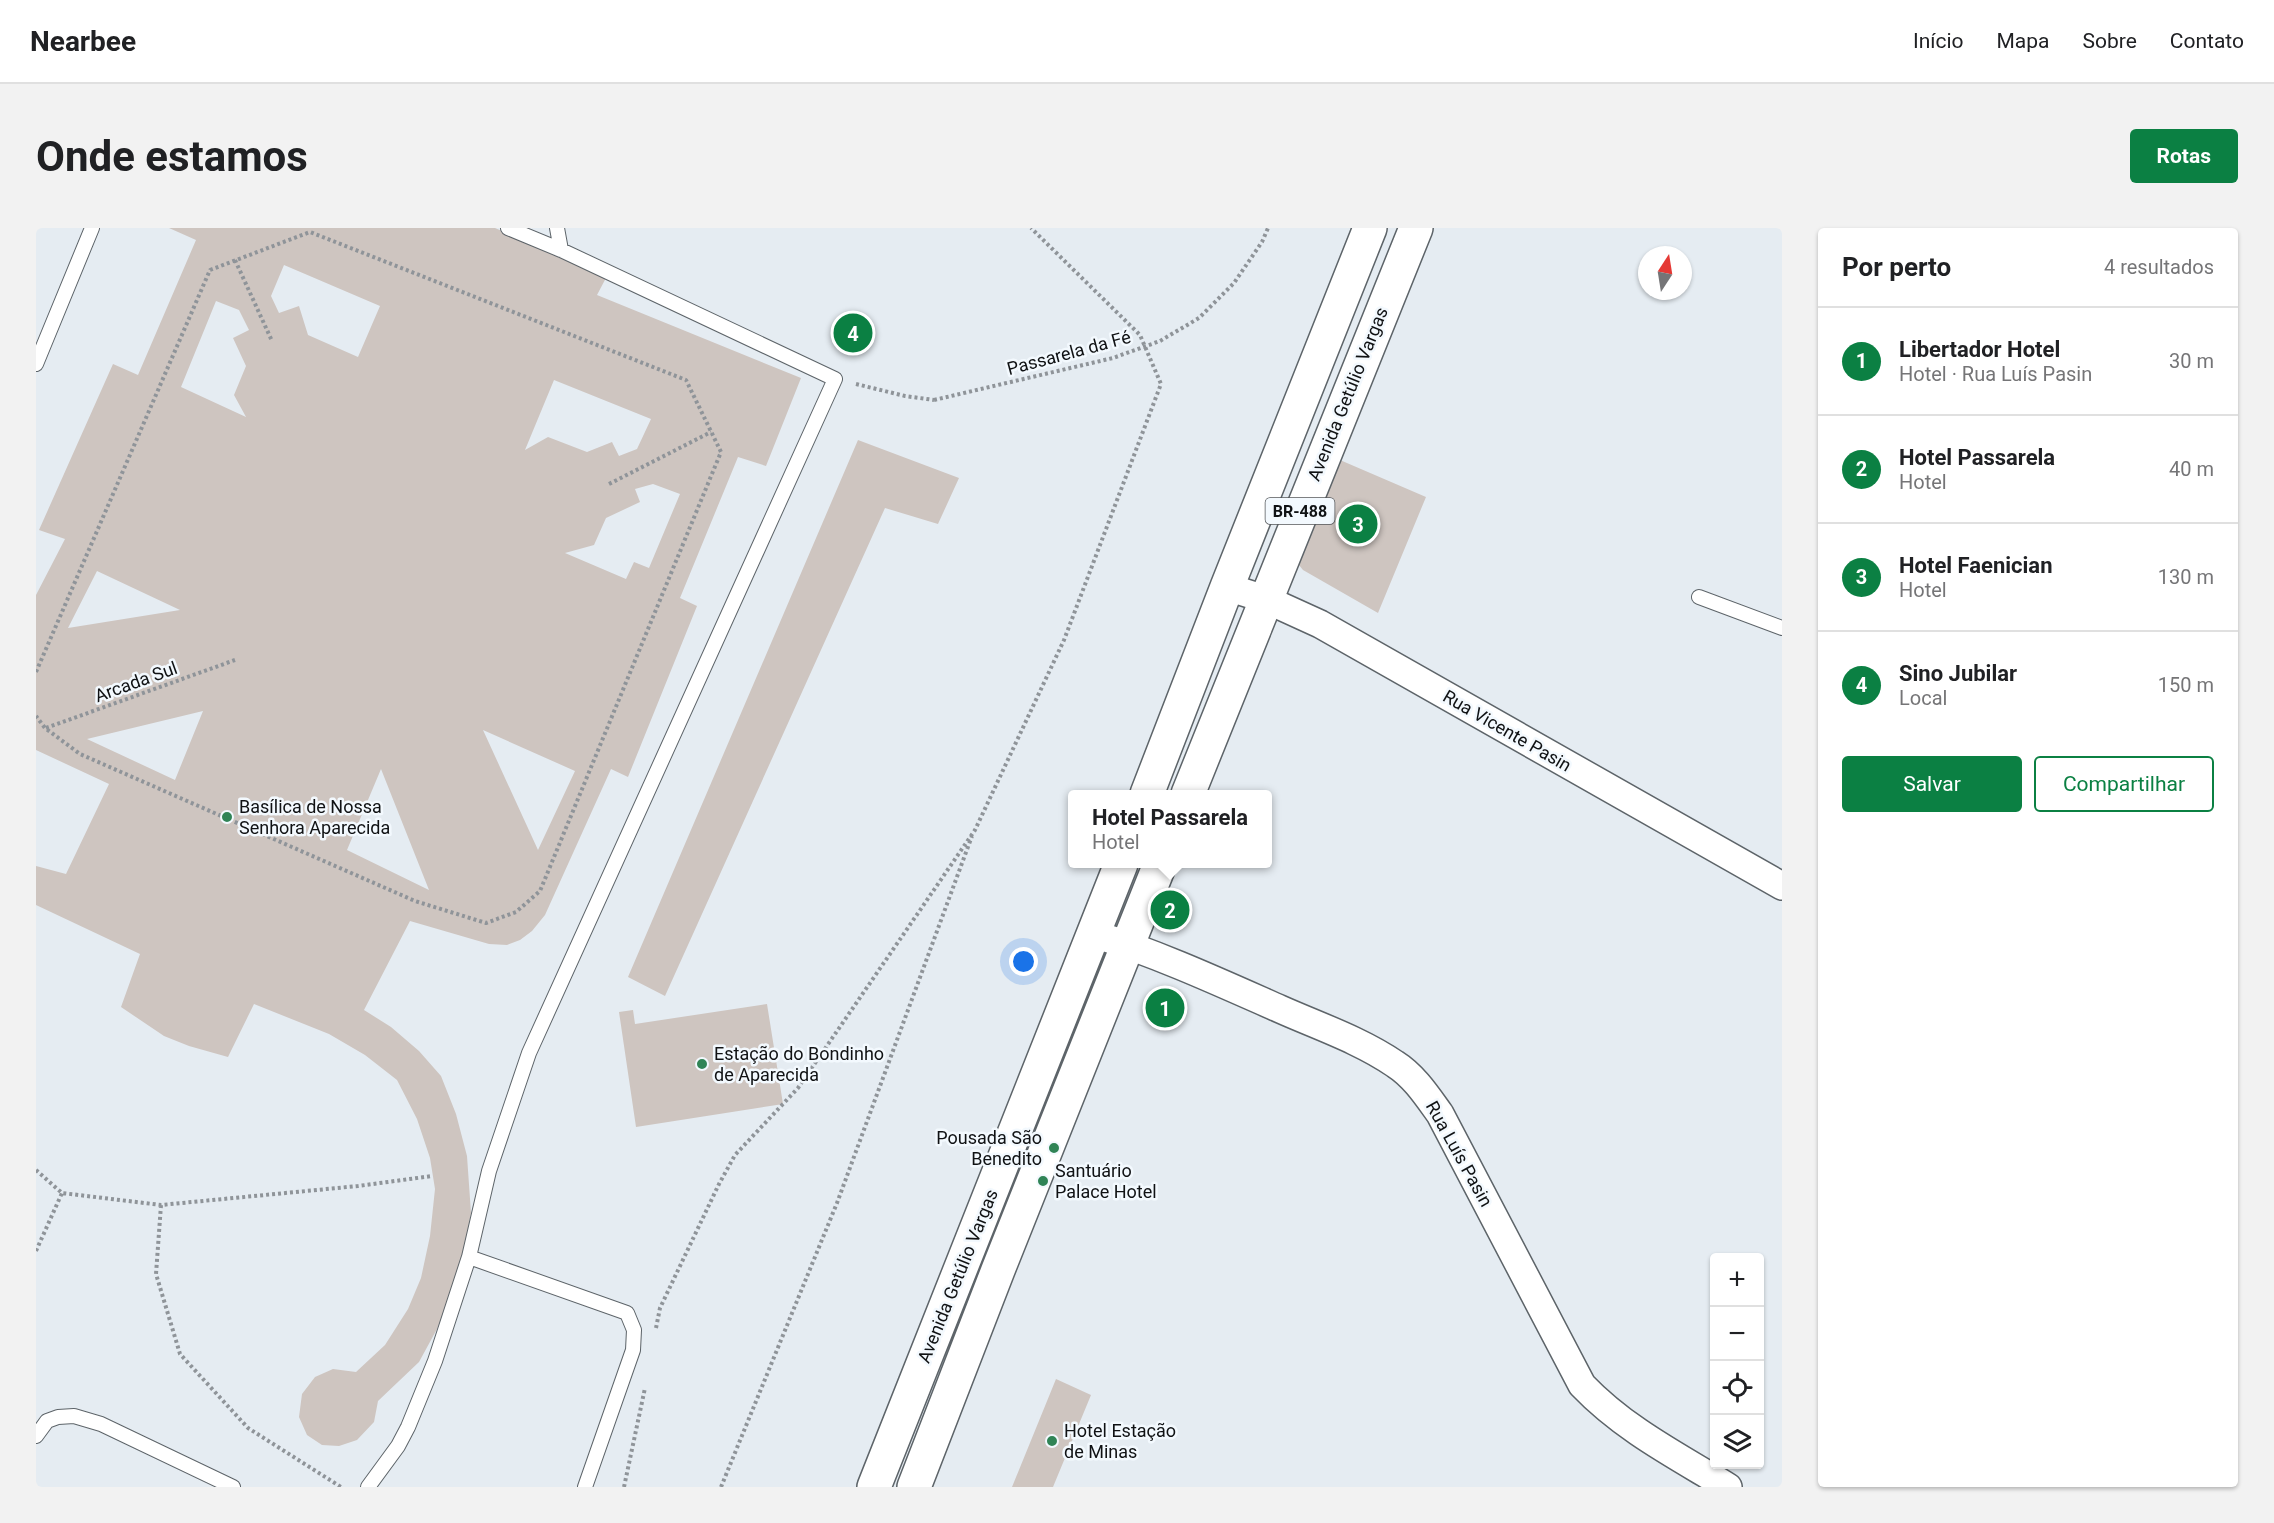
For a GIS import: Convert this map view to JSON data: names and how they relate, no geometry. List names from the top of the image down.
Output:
{
  "streets": {
    "main road": ["Avenida Getúlio Vargas", "BR-488"],
    "street": ["Rua Vicente Pasin", "Rua Luís Pasin"],
    "path": ["Passarela da Fé", "Arcada Sul"]
  },
  "crossings": [
    ["Avenida Getúlio Vargas", "Rua Vicente Pasin"],
    ["Avenida Getúlio Vargas", "Rua Luís Pasin"],
    ["BR-488", "Rua Vicente Pasin"]
  ],
  "places": [
    "Basílica de Nossa Senhora Aparecida",
    "Estação do Bondinho de Aparecida",
    "Pousada São Benedito",
    "Santuário Palace Hotel",
    "Hotel Estação de Minas"
  ],
  "north": "top",
  "page": {
    "header": "Nearbee",
    "nav": [
      "Início",
      "Mapa",
      "Sobre",
      "Contato"
    ],
    "buttons": [
      "Rotas",
      ["Salvar", "Compartilhar"]
    ],
    "title": "Onde estamos",
    "heading": ["Por perto", "4 resultados"],
    "list": [
      {
        "mark": "1",
        "name": "Libertador Hotel",
        "note": "Hotel · Rua Luís Pasin",
        "value": "30 m"
      },
      {
        "mark": "2",
        "name": "Hotel Passarela",
        "note": "Hotel",
        "value": "40 m"
      },
      {
        "mark": "3",
        "name": "Hotel Faenician",
        "note": "Hotel",
        "value": "130 m"
      },
      {
        "mark": "4",
        "name": "Sino Jubilar",
        "note": "Local",
        "value": "150 m"
      }
    ],
    "pins": [
      "4",
      "3",
      "2",
      "1"
    ],
    "popup": ["Hotel Passarela", "Hotel"],
    "map_buttons": ["+", "−"]
  }
}
